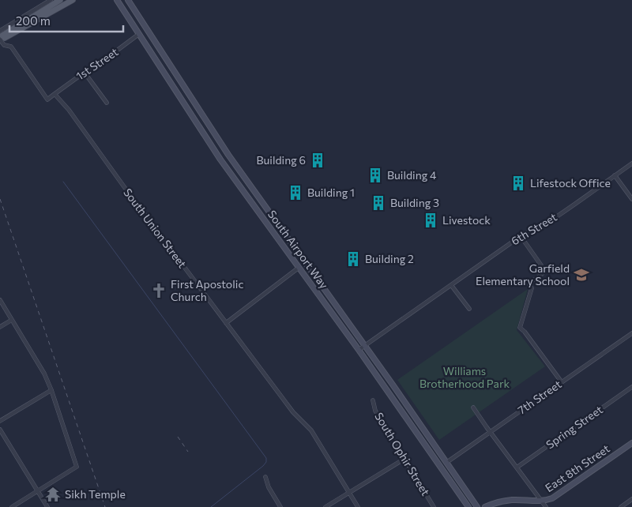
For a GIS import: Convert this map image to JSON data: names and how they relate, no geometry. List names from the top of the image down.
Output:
{
  "streets": {
    "main road": ["South Airport Way", "East 8th Street"],
    "street": [
      "1st Street",
      "South Union Street",
      "6th Street",
      "7th Street",
      "Spring Street",
      "South Ophir Street"
    ]
  },
  "crossings": [
    ["1st Street", "South Union Street"],
    ["1st Street", "South Airport Way"],
    ["6th Street", "South Airport Way"],
    ["South Airport Way", "7th Street"]
  ],
  "parks": ["Williams Brotherhood Park"],
  "places": {
    "building": [
      "Building 6",
      "Building 4",
      "Lifestock Office",
      "Building 1",
      "Building 3",
      "Livestock",
      "Building 2"
    ],
    "school or university": ["Garfield Elementary School"],
    "church": ["First Apostolic Church"],
    "temple": ["Sikh Temple"]
  },
  "scale_bar": "200 m"
}
